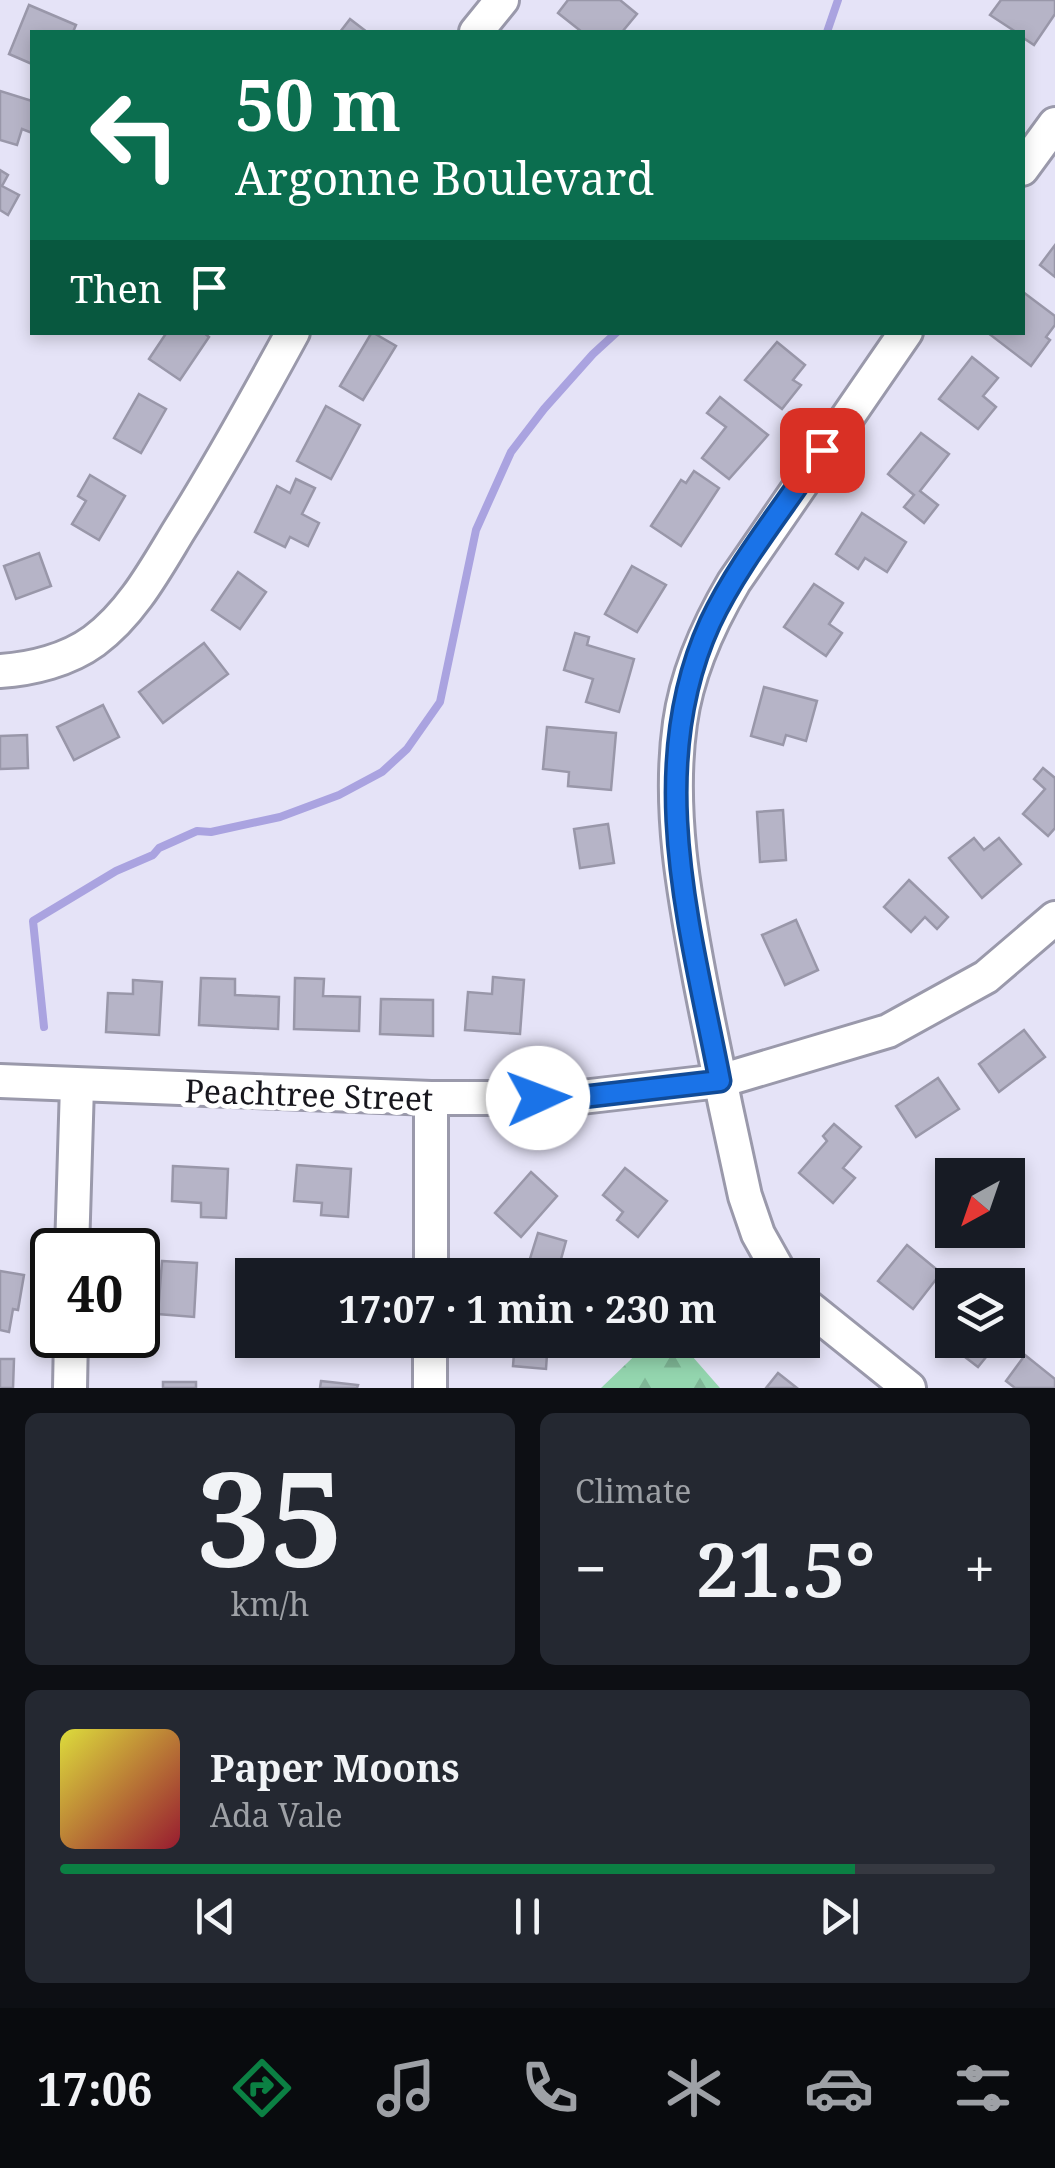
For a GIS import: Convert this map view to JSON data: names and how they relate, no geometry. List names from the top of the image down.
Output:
{
  "streets": {
    "street": ["Peachtree Street"]
  },
  "north": "bottom left",
  "page": {
    "turn": ["50 m", "Argonne Boulevard"],
    "then": "Then",
    "limit": "40",
    "trip": "17:07 · 1 min · 230 m",
    "tile": [
      ["35", "km/h"],
      "Climate"
    ],
    "heat": ["−", "21.5°", "+"],
    "song": ["Paper Moons", "Ada Vale"],
    "tabs": "17:06"
  }
}
